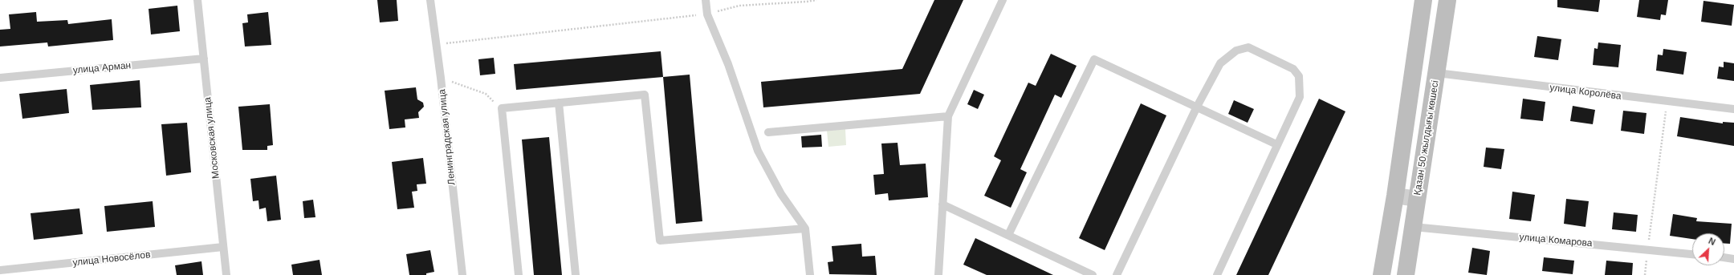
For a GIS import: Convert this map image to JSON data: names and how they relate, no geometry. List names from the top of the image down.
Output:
{
  "streets": {
    "street": ["Қазан 50 жылдығы көшесі"],
    "lane": [
      "улица Арман",
      "улица Королёва",
      "Ленинградская улица",
      "Московская улица",
      "улица Комарова",
      "улица Новосёлов"
    ]
  },
  "crossings": [
    ["улица Арман", "Московская улица"],
    ["улица Королёва", "Қазан 50 жылдығы көшесі"],
    ["Московская улица", "улица Новосёлов"],
    ["Қазан 50 жылдығы көшесі", "улица Комарова"]
  ],
  "north": "top right"
}
